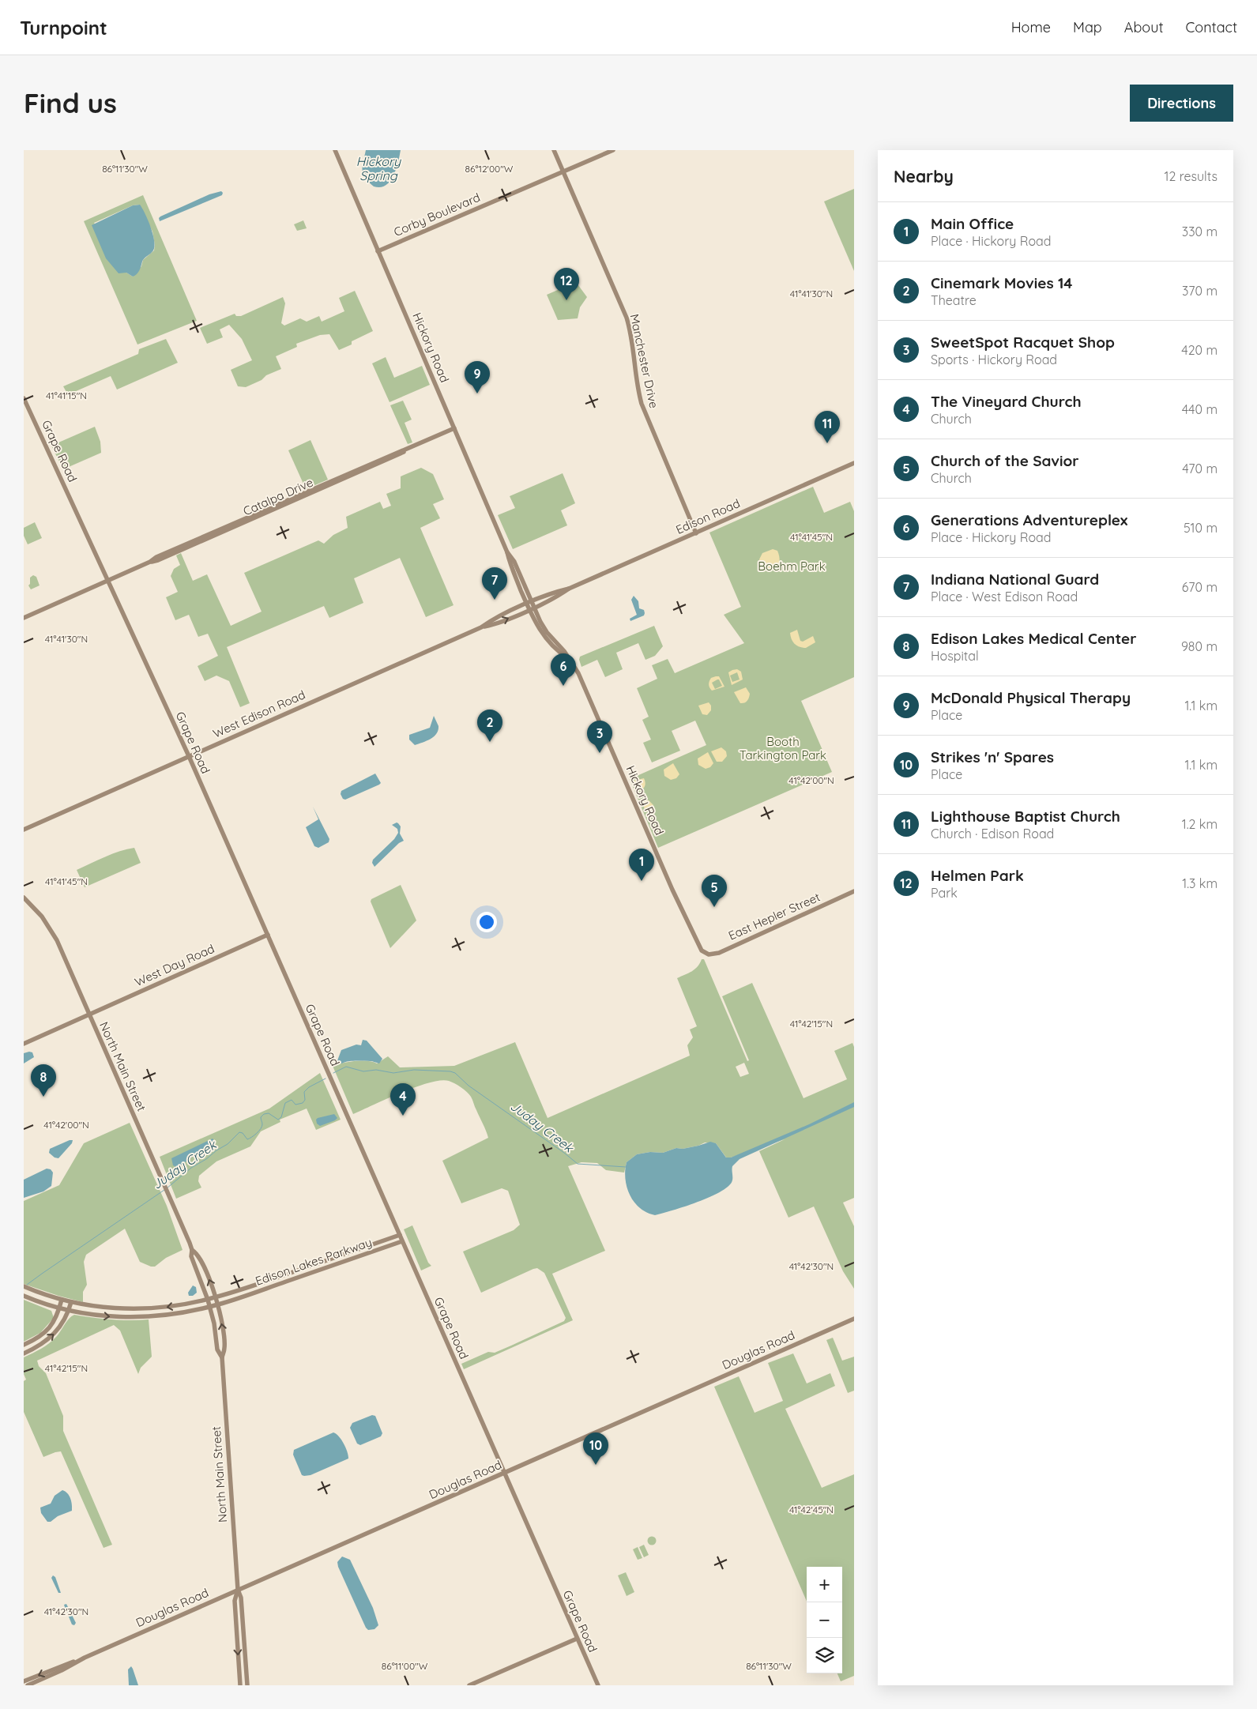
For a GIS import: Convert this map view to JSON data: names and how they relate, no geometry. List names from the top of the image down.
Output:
{
  "streets": {
    "street": [
      "Corby Boulevard",
      "Hickory Road",
      "Manchester Drive",
      "Grape Road",
      "Catalpa Drive",
      "Edison Road",
      "West Edison Road",
      "East Hepler Street",
      "West Day Road",
      "North Main Street",
      "Edison Lakes Parkway",
      "Douglas Road"
    ]
  },
  "crossings": [
    ["Corby Boulevard", "Hickory Road"],
    ["Corby Boulevard", "Manchester Drive"],
    ["Hickory Road", "Catalpa Drive"],
    ["Hickory Road", "Edison Road"],
    ["Hickory Road", "West Edison Road"],
    ["Hickory Road", "East Hepler Street"],
    ["Manchester Drive", "Edison Road"],
    ["Grape Road", "Catalpa Drive"],
    ["Grape Road", "West Edison Road"],
    ["Grape Road", "West Day Road"],
    ["Grape Road", "Edison Lakes Parkway"],
    ["Grape Road", "Douglas Road"],
    ["Edison Road", "West Edison Road"],
    ["West Day Road", "North Main Street"],
    ["North Main Street", "Edison Lakes Parkway"],
    ["North Main Street", "Douglas Road"]
  ],
  "water": ["Hickory Spring", "Juday Creek"],
  "parks": ["Boehm Park", "Booth Tarkington Park"],
  "page": {
    "header": "Turnpoint",
    "nav": [
      "Home",
      "Map",
      "About",
      "Contact"
    ],
    "buttons": "Directions",
    "title": "Find us",
    "heading": ["Nearby", "12 results"],
    "list": [
      {
        "mark": "1",
        "name": "Main Office",
        "note": "Place · Hickory Road",
        "value": "330 m"
      },
      {
        "mark": "2",
        "name": "Cinemark Movies 14",
        "note": "Theatre",
        "value": "370 m"
      },
      {
        "mark": "3",
        "name": "SweetSpot Racquet Shop",
        "note": "Sports · Hickory Road",
        "value": "420 m"
      },
      {
        "mark": "4",
        "name": "The Vineyard Church",
        "note": "Church",
        "value": "440 m"
      },
      {
        "mark": "5",
        "name": "Church of the Savior",
        "note": "Church",
        "value": "470 m"
      },
      {
        "mark": "6",
        "name": "Generations Adventureplex",
        "note": "Place · Hickory Road",
        "value": "510 m"
      },
      {
        "mark": "7",
        "name": "Indiana National Guard",
        "note": "Place · West Edison Road",
        "value": "670 m"
      },
      {
        "mark": "8",
        "name": "Edison Lakes Medical Center",
        "note": "Hospital",
        "value": "980 m"
      },
      {
        "mark": "9",
        "name": "McDonald Physical Therapy",
        "note": "Place",
        "value": "1.1 km"
      },
      {
        "mark": "10",
        "name": "Strikes 'n' Spares",
        "note": "Place",
        "value": "1.1 km"
      },
      {
        "mark": "11",
        "name": "Lighthouse Baptist Church",
        "note": "Church · Edison Road",
        "value": "1.2 km"
      },
      {
        "mark": "12",
        "name": "Helmen Park",
        "note": "Park",
        "value": "1.3 km"
      }
    ],
    "pins": [
      "12",
      "9",
      "11",
      "7",
      "6",
      "2",
      "3",
      "1",
      "5",
      "8",
      "4",
      "10"
    ],
    "map_buttons": ["+", "−"]
  },
  "coordinates": [
    "86°11'30\"W",
    "86°12'00\"W",
    "41°41'30\"N",
    "41°41'15\"N",
    "41°41'45\"N",
    "41°42'00\"N",
    "41°42'15\"N",
    "41°42'30\"N",
    "41°42'45\"N",
    "86°11'00\"W"
  ]
}
